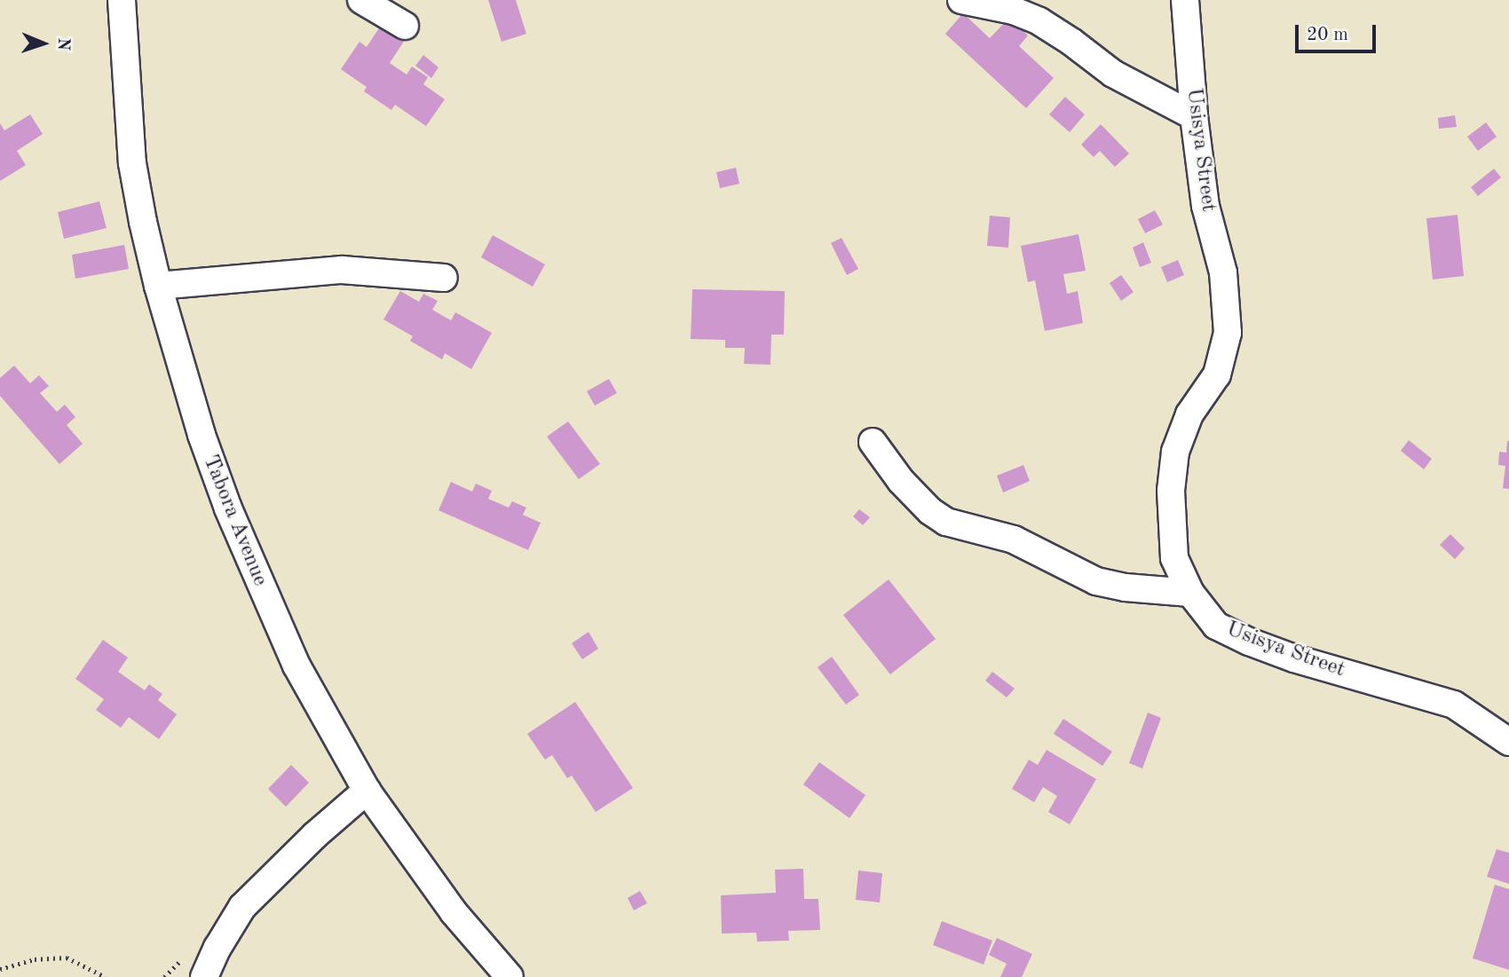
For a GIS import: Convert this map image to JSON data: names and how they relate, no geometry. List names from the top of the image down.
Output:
{
  "streets": {
    "street": ["Usisya Street", "Tabora Avenue"]
  },
  "scale_bar": "20 m",
  "north": "right"
}
